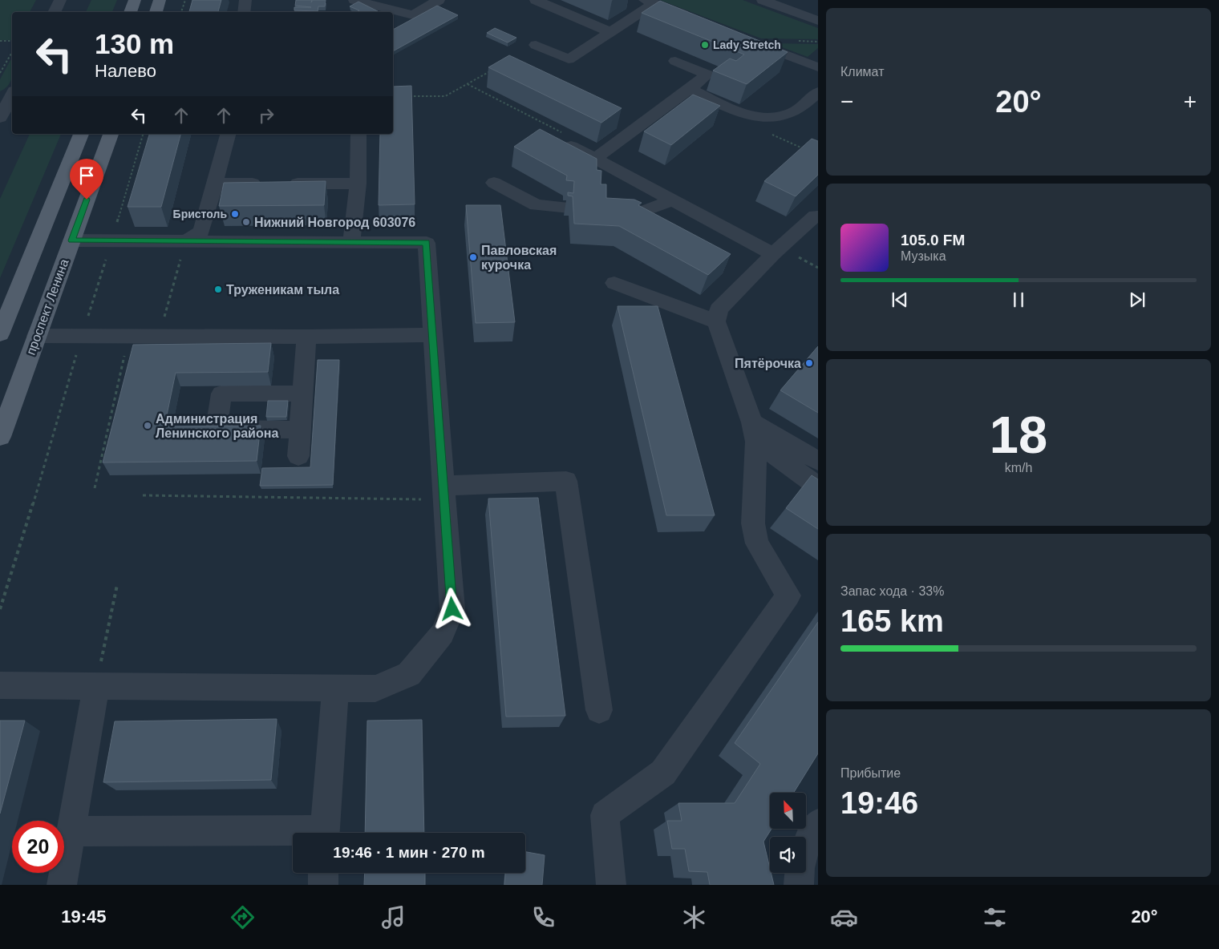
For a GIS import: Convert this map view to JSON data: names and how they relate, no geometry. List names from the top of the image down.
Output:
{
  "streets": {
    "main road": ["проспект Ленина"]
  },
  "places": [
    "Lady Stretch",
    "Бристоль",
    "Нижний Новгород 603076",
    "Павловская курочка",
    "Труженикам тыла",
    "Пятёрочка",
    "Администрация Ленинского района"
  ],
  "north": "top left",
  "page": {
    "tile": [
      "Климат",
      ["18", "km/h"],
      ["Запас хода · 33%", "165 km"],
      ["Прибытие", "19:46"]
    ],
    "turn": ["130 m", "Налево"],
    "heat": ["−", "20°", "+"],
    "song": ["105.0 FM", "Музыка"],
    "limit": "20",
    "trip": "19:46 · 1 мин · 270 m",
    "tabs": ["19:45", "20°"]
  }
}
